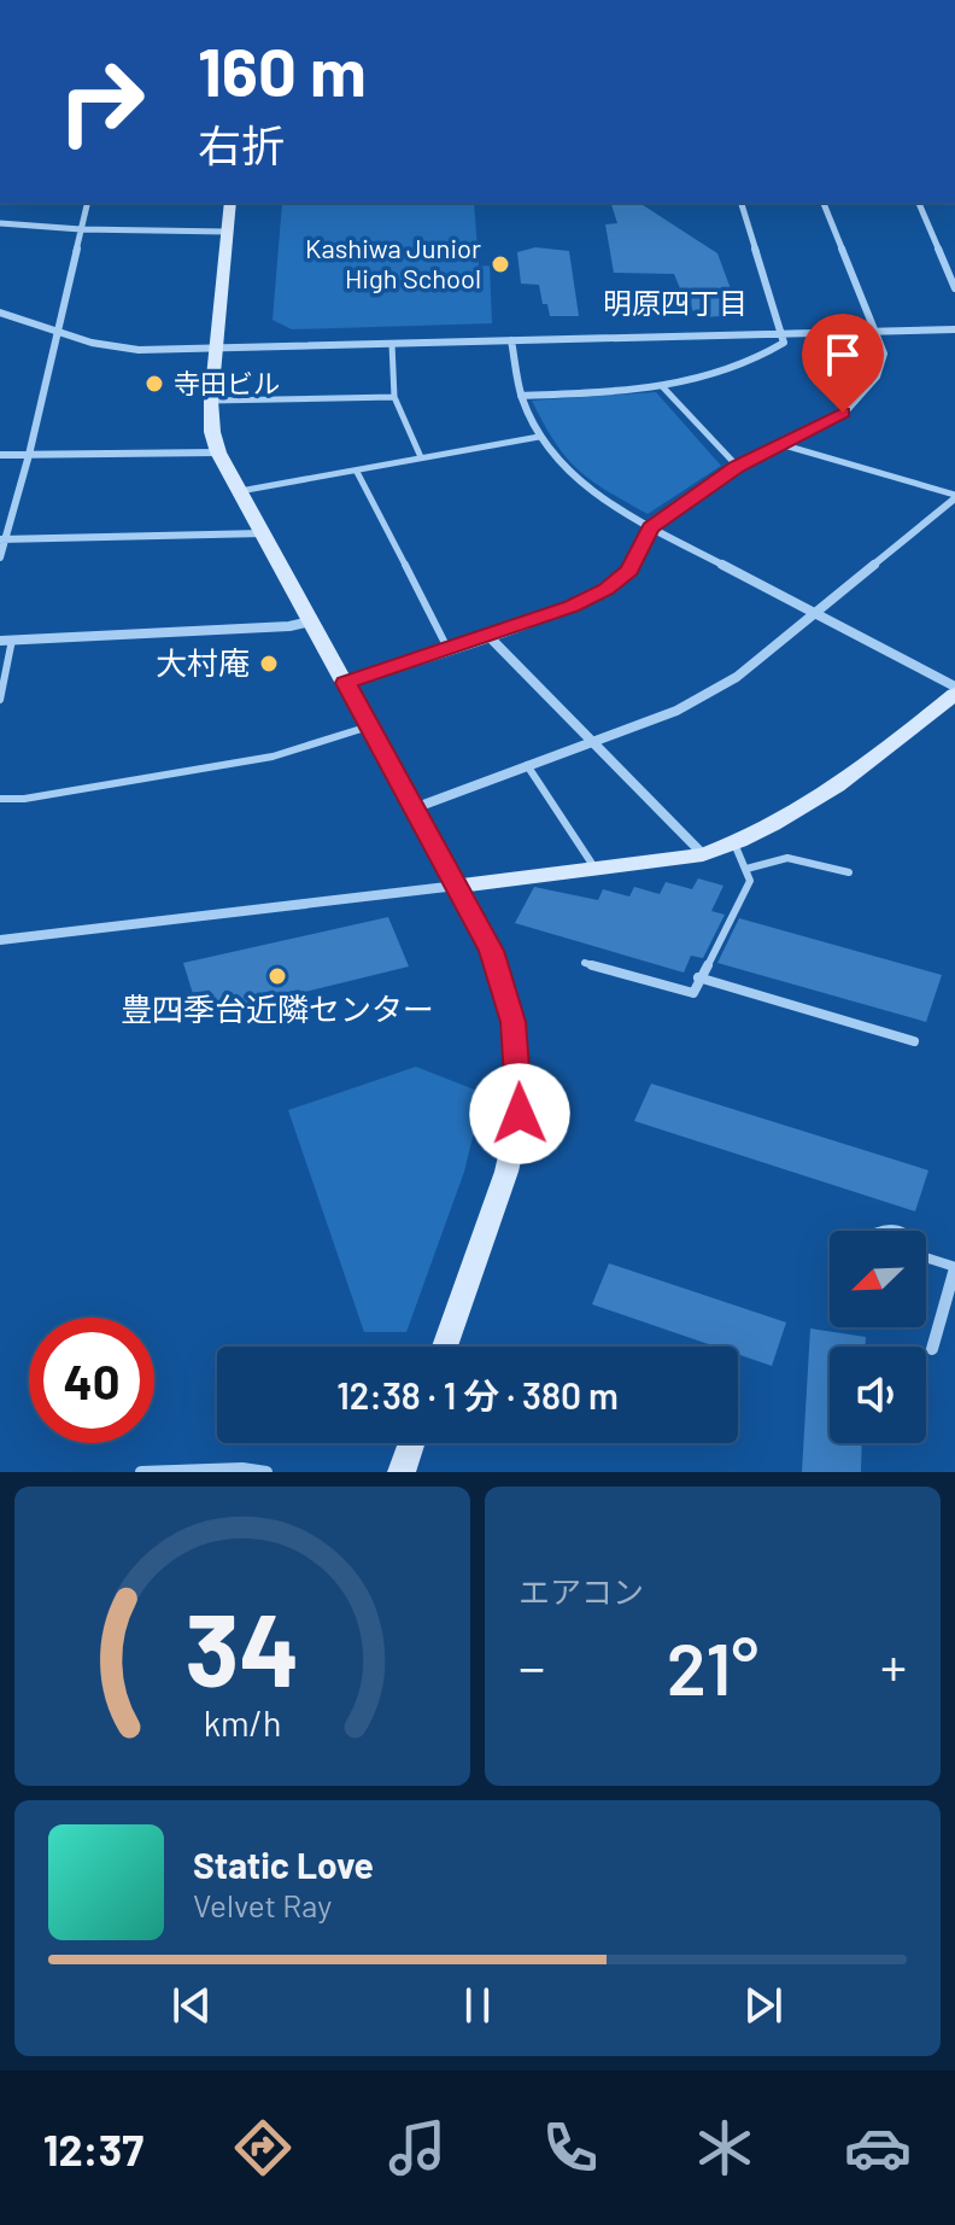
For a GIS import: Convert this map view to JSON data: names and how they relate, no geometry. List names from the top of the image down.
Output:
{
  "districts": ["明原四丁目"],
  "places": [
    "Kashiwa Junior High School",
    "寺田ビル",
    "大村庵",
    "豊四季台近隣センター"
  ],
  "north": "bottom left",
  "page": {
    "turn": ["160 m", "右折"],
    "limit": "40",
    "trip": "12:38 · 1 分 · 380 m",
    "tile": "エアコン",
    "heat": ["−", "21°", "+"],
    "song": ["Static Love", "Velvet Ray"],
    "tabs": "12:37",
    "gauge": ["34", "km/h"]
  }
}
